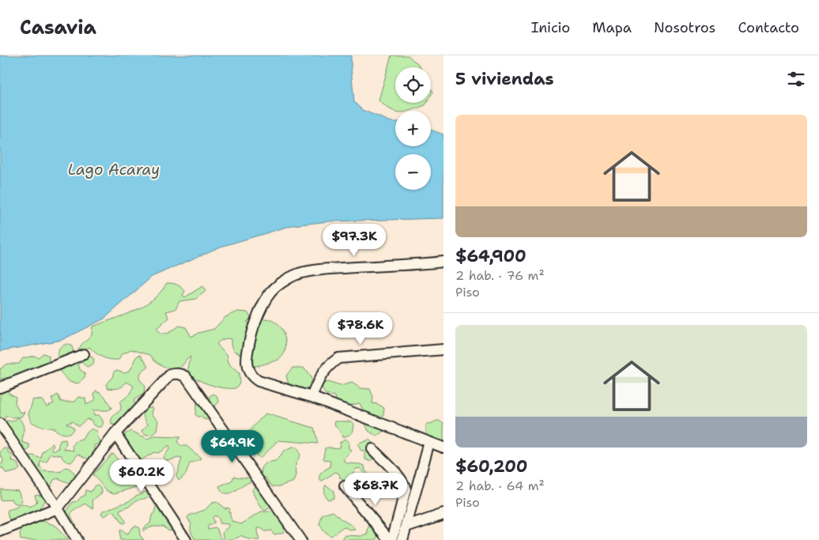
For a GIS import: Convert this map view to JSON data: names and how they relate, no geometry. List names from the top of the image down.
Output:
{
  "water": ["Lago Acaray"],
  "page": {
    "header": "Casavia",
    "nav": [
      "Inicio",
      "Mapa",
      "Nosotros",
      "Contacto"
    ],
    "heading": "5 viviendas",
    "map_buttons": ["+", "−"],
    "list": [
      {
        "name": "$64,900",
        "note": "2 hab. · 76 m² · Piso"
      },
      {
        "name": "$60,200",
        "note": "2 hab. · 64 m² · Piso"
      }
    ],
    "price": [
      "$97.3K",
      "$78.6K",
      "$64.9K",
      "$60.2K",
      "$68.7K"
    ]
  }
}
